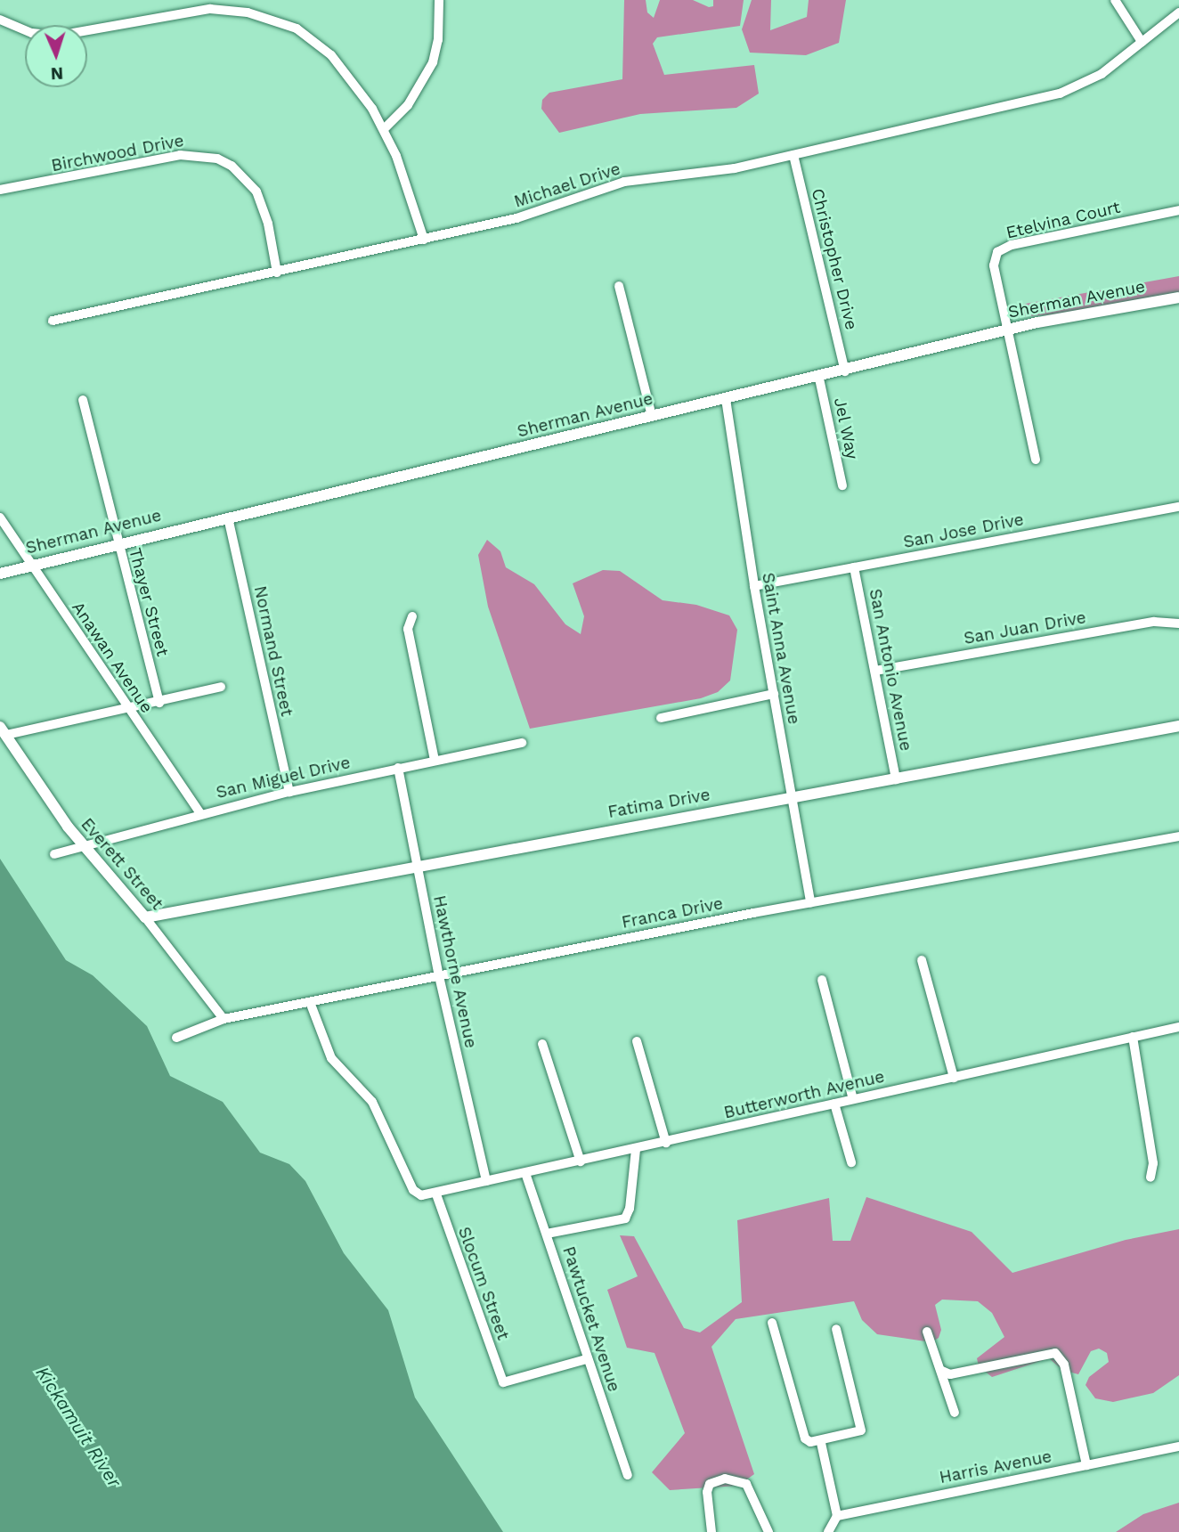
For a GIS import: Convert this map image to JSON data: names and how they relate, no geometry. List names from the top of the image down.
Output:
{
  "streets": {
    "street": [
      "Birchwood Drive",
      "Michael Drive",
      "Etelvina Court",
      "Christopher Drive",
      "Sherman Avenue",
      "Jel Way",
      "San Jose Drive",
      "Thayer Street",
      "San Juan Drive",
      "Saint Anna Avenue",
      "Normand Street",
      "Anawan Avenue",
      "San Antonio Avenue",
      "San Miguel Drive",
      "Fatima Drive",
      "Everett Street",
      "Franca Drive",
      "Hawthorne Avenue",
      "Butterworth Avenue",
      "Slocum Street",
      "Pawtucket Avenue",
      "Harris Avenue"
    ]
  },
  "crossings": [
    ["Birchwood Drive", "Michael Drive"],
    ["Michael Drive", "Christopher Drive"],
    ["Etelvina Court", "Sherman Avenue"],
    ["Christopher Drive", "Sherman Avenue"],
    ["Sherman Avenue", "Jel Way"],
    ["Sherman Avenue", "Thayer Street"],
    ["Sherman Avenue", "Saint Anna Avenue"],
    ["Sherman Avenue", "Normand Street"],
    ["Sherman Avenue", "Anawan Avenue"],
    ["San Jose Drive", "Saint Anna Avenue"],
    ["San Jose Drive", "San Antonio Avenue"],
    ["San Juan Drive", "San Antonio Avenue"],
    ["Saint Anna Avenue", "Fatima Drive"],
    ["Saint Anna Avenue", "Franca Drive"],
    ["Normand Street", "San Miguel Drive"],
    ["Anawan Avenue", "San Miguel Drive"],
    ["San Antonio Avenue", "Fatima Drive"],
    ["San Miguel Drive", "Everett Street"],
    ["San Miguel Drive", "Hawthorne Avenue"],
    ["Fatima Drive", "Everett Street"],
    ["Fatima Drive", "Hawthorne Avenue"],
    ["Everett Street", "Franca Drive"],
    ["Franca Drive", "Hawthorne Avenue"],
    ["Hawthorne Avenue", "Butterworth Avenue"],
    ["Butterworth Avenue", "Slocum Street"],
    ["Butterworth Avenue", "Pawtucket Avenue"],
    ["Slocum Street", "Pawtucket Avenue"]
  ],
  "water": ["Kickamuit River"],
  "north": "bottom"
}
